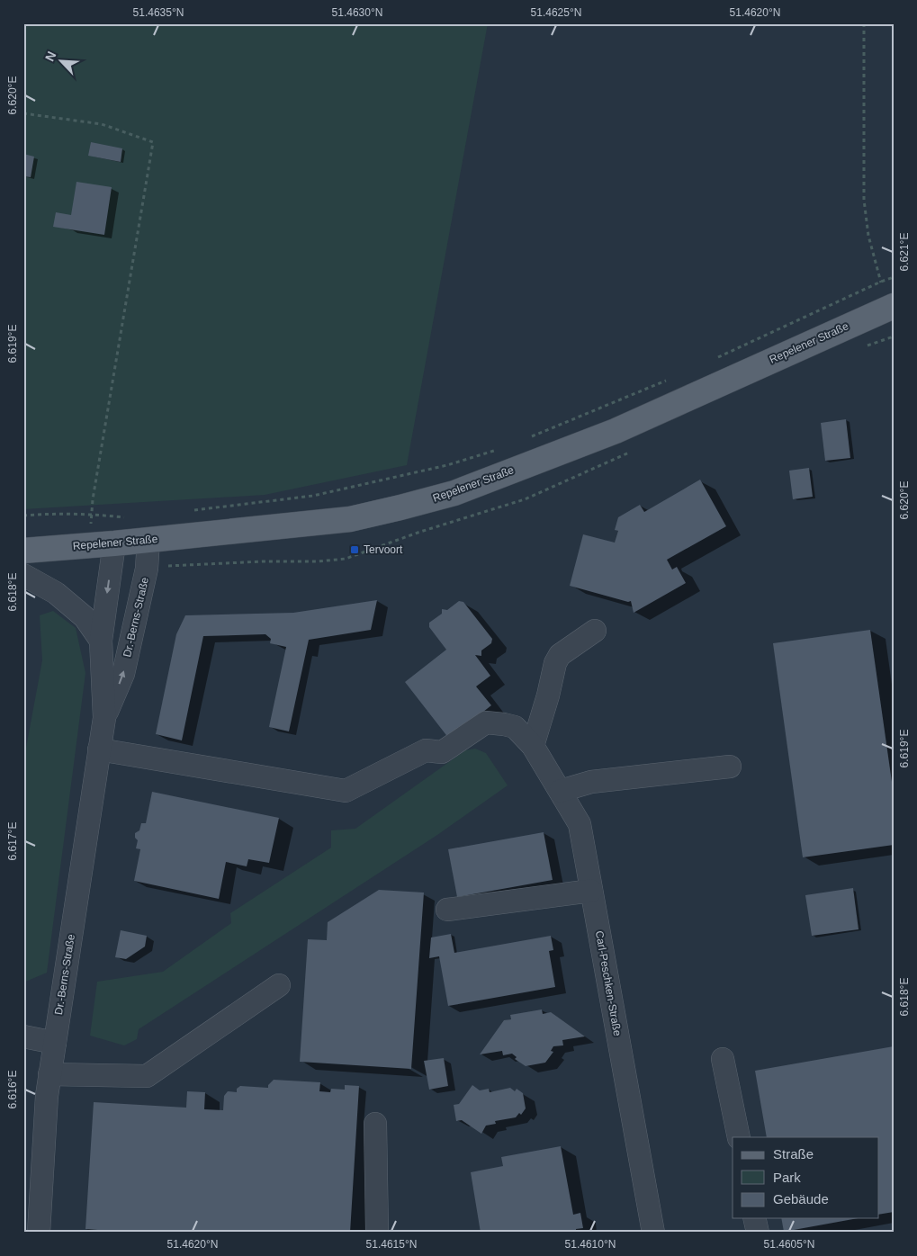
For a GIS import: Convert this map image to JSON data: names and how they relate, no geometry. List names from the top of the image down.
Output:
{
  "streets": {
    "main road": ["Repelener Straße"],
    "street": ["Dr.-Berns-Straße", "Carl-Peschken-Straße"]
  },
  "crossings": [
    ["Repelener Straße", "Dr.-Berns-Straße"],
    ["Dr.-Berns-Straße", "Carl-Peschken-Straße"]
  ],
  "places": {
    "transit": ["Tervoort"]
  },
  "legend": ["Straße", "Park", "Gebäude"],
  "north": "top left",
  "coordinates": [
    "51.4635°N",
    "51.4630°N",
    "51.4625°N",
    "51.4620°N",
    "6.620°E",
    "6.621°E",
    "6.619°E",
    "6.618°E",
    "6.617°E",
    "6.616°E",
    "51.4615°N",
    "51.4610°N",
    "51.4605°N"
  ]
}
